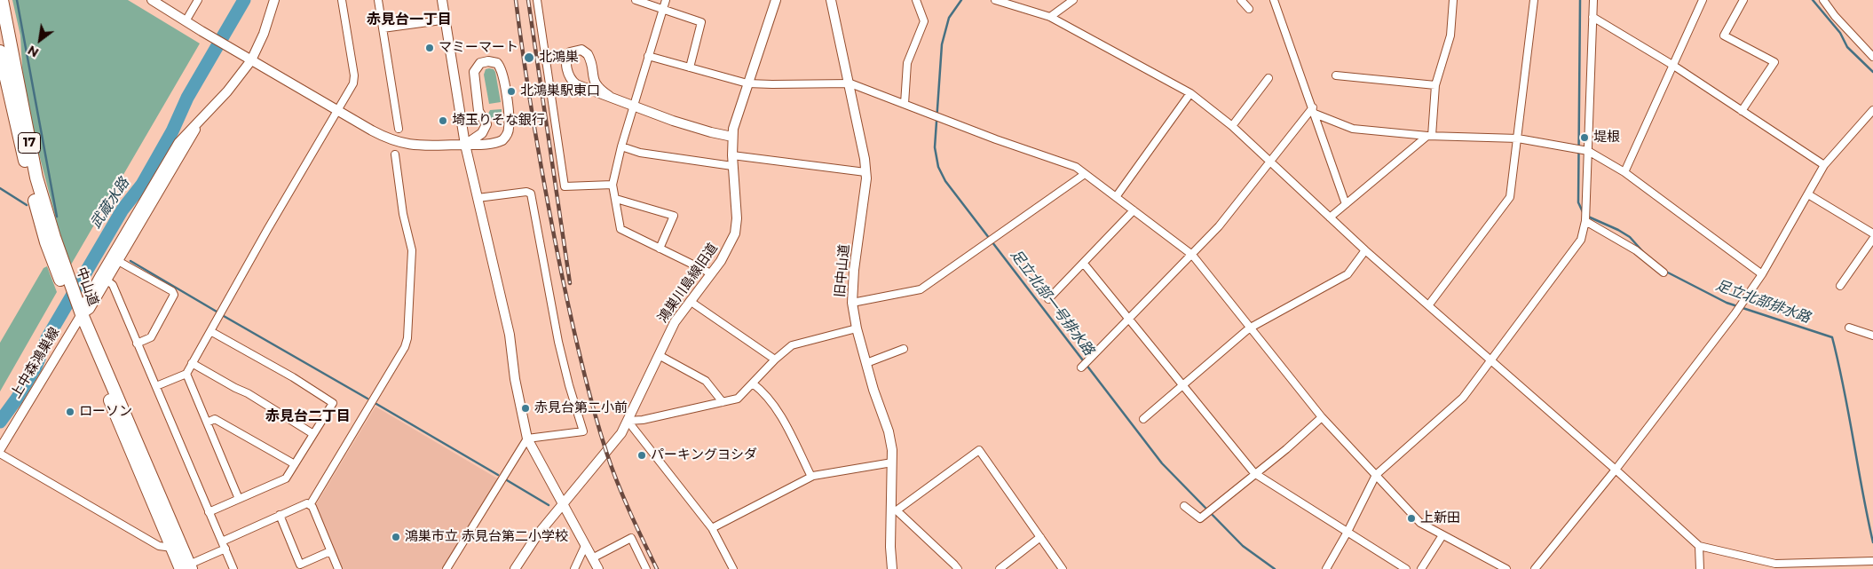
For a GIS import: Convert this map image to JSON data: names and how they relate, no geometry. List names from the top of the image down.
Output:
{
  "streets": {
    "highway": ["17", "中山道"],
    "street": ["旧中山道", "鴻巣川島線旧道", "上中森鴻巣線"]
  },
  "crossings": [
    ["中山道", "上中森鴻巣線"]
  ],
  "districts": ["赤見台一丁目", "赤見台二丁目"],
  "water": ["武蔵水路", "足立北部排水路", "足立北部一号排水路"],
  "places": [
    "マミーマート",
    "北鴻巣",
    "北鴻巣駅東口",
    "埼玉りそな銀行",
    "堤根",
    "赤見台第二小前",
    "ローソン",
    "パーキングヨシダ",
    "上新田",
    "鴻巣市立 赤見台第二小学校"
  ],
  "north": "bottom left"
}
